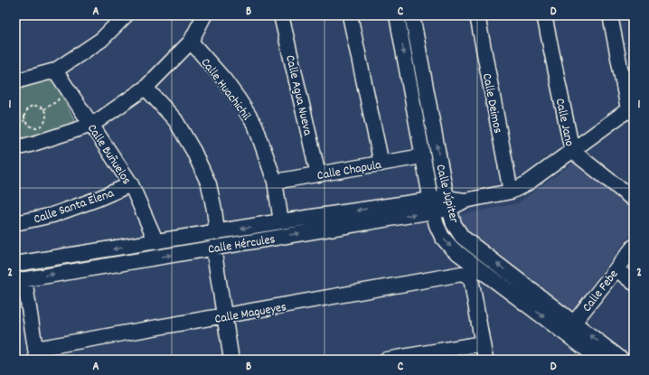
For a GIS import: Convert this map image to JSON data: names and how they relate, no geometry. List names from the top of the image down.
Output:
{
  "streets": {
    "street": [
      "Calle Huachichil",
      "Calle Agua Nueva",
      "Calle Deimos",
      "Calle Jano",
      "Calle Buñuelos",
      "Calle Chapula",
      "Calle Júpiter",
      "Calle Santa Elena",
      "Calle Hércules",
      "Calle Febe",
      "Calle Magueyes"
    ]
  },
  "crossings": [
    ["Calle Huachichil", "Calle Chapula"],
    ["Calle Huachichil", "Calle Hércules"],
    ["Calle Agua Nueva", "Calle Chapula"],
    ["Calle Deimos", "Calle Hércules"],
    ["Calle Jano", "Calle Hércules"],
    ["Calle Buñuelos", "Calle Santa Elena"],
    ["Calle Buñuelos", "Calle Hércules"],
    ["Calle Chapula", "Calle Júpiter"],
    ["Calle Júpiter", "Calle Hércules"],
    ["Calle Júpiter", "Calle Febe"],
    ["Calle Júpiter", "Calle Magueyes"]
  ],
  "grid": {
    "columns": [
      "A",
      "B",
      "C",
      "D"
    ],
    "rows": ["1", "2"]
  }
}
